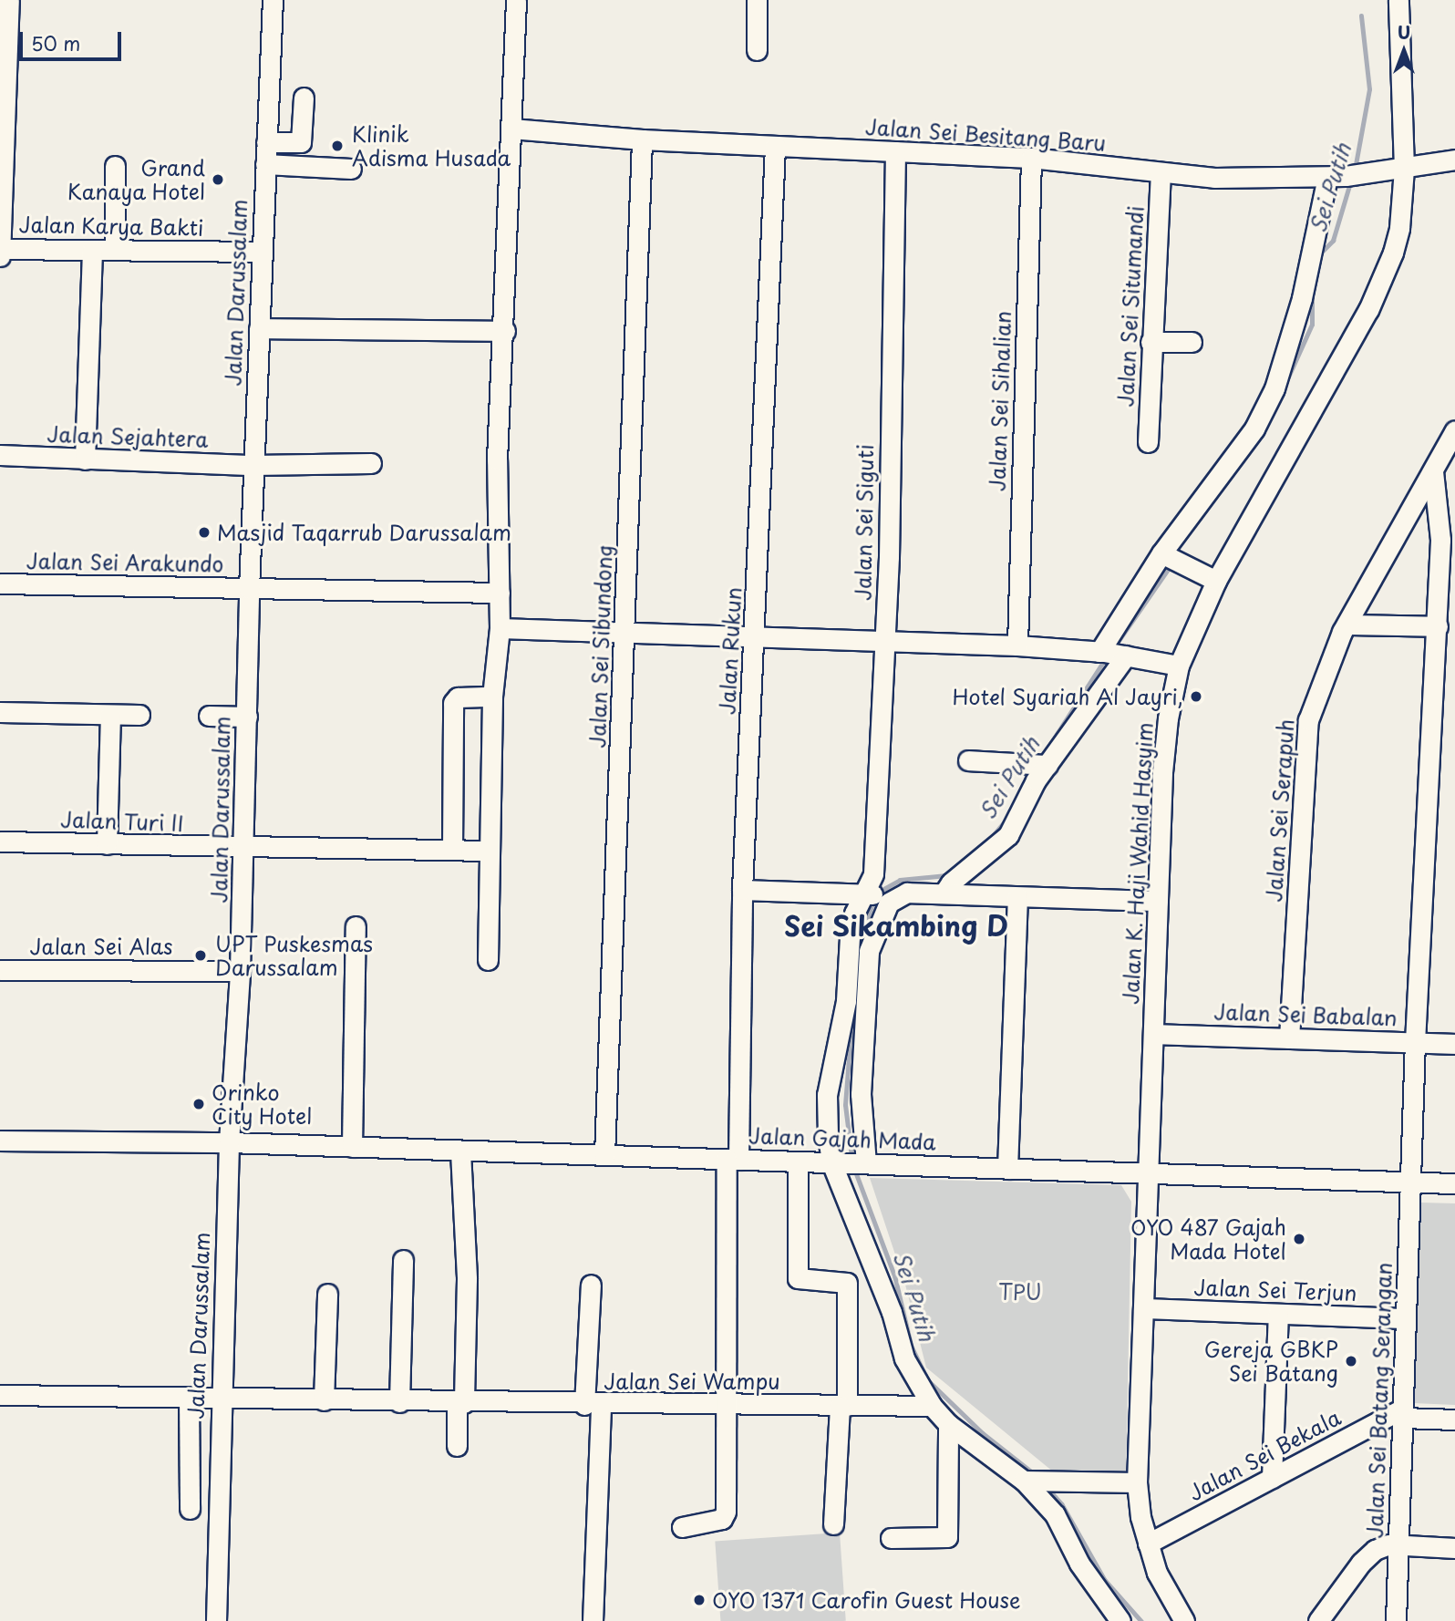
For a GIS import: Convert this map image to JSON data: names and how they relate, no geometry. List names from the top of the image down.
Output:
{
  "streets": {
    "street": [
      "Jalan Sei Besitang Baru",
      "Jalan Karya Bakti",
      "Jalan Darussalam",
      "Jalan Sei Situmandi",
      "Jalan Sei Sihalian",
      "Jalan Sejahtera",
      "Jalan Sei Siguti",
      "Jalan Sei Arakundo",
      "Jalan Sei Sibundong",
      "Jalan Rukun",
      "Jalan Sei Serapuh",
      "Jalan Turi II",
      "Jalan K. Haji Wahid Hasyim",
      "Jalan Sei Alas",
      "Jalan Sei Babalan",
      "Jalan Gajah Mada",
      "Jalan Sei Terjun",
      "Jalan Sei Wampu",
      "Jalan Sei Batang Serangan",
      "Jalan Sei Bekala"
    ]
  },
  "crossings": [
    ["Jalan Sei Besitang Baru", "Jalan Sei Situmandi"],
    ["Jalan Sei Besitang Baru", "Jalan Sei Sihalian"],
    ["Jalan Sei Besitang Baru", "Jalan Sei Siguti"],
    ["Jalan Sei Besitang Baru", "Jalan Sei Sibundong"],
    ["Jalan Sei Besitang Baru", "Jalan Rukun"],
    ["Jalan Sei Besitang Baru", "Jalan K. Haji Wahid Hasyim"],
    ["Jalan Karya Bakti", "Jalan Darussalam"],
    ["Jalan Darussalam", "Jalan Sejahtera"],
    ["Jalan Darussalam", "Jalan Sei Arakundo"],
    ["Jalan Darussalam", "Jalan Turi II"],
    ["Jalan Darussalam", "Jalan Sei Alas"],
    ["Jalan Darussalam", "Jalan Gajah Mada"],
    ["Jalan Darussalam", "Jalan Sei Wampu"],
    ["Jalan Sei Sibundong", "Jalan Gajah Mada"],
    ["Jalan Rukun", "Jalan Gajah Mada"],
    ["Jalan Rukun", "Jalan Sei Wampu"],
    ["Jalan Sei Serapuh", "Jalan Sei Babalan"],
    ["Jalan Sei Serapuh", "Jalan Sei Batang Serangan"],
    ["Jalan K. Haji Wahid Hasyim", "Jalan Sei Babalan"],
    ["Jalan K. Haji Wahid Hasyim", "Jalan Gajah Mada"],
    ["Jalan K. Haji Wahid Hasyim", "Jalan Sei Terjun"],
    ["Jalan K. Haji Wahid Hasyim", "Jalan Sei Bekala"],
    ["Jalan Sei Babalan", "Jalan Sei Batang Serangan"],
    ["Jalan Gajah Mada", "Jalan Sei Batang Serangan"],
    ["Jalan Sei Terjun", "Jalan Sei Batang Serangan"],
    ["Jalan Sei Batang Serangan", "Jalan Sei Bekala"]
  ],
  "districts": ["Sei Sikambing D"],
  "water": ["Sei Putih"],
  "parks": ["TPU"],
  "places": [
    "Klinik Adisma Husada",
    "Grand Kanaya Hotel",
    "Masjid Taqarrub Darussalam",
    "Hotel Syariah Al Jayri,",
    "UPT Puskesmas Darussalam",
    "Orinko City Hotel",
    "OYO 487 Gajah Mada Hotel",
    "Gereja GBKP Sei Batang",
    "OYO 1371 Carofin Guest House"
  ],
  "scale_bar": "50 m",
  "north": "top"
}
